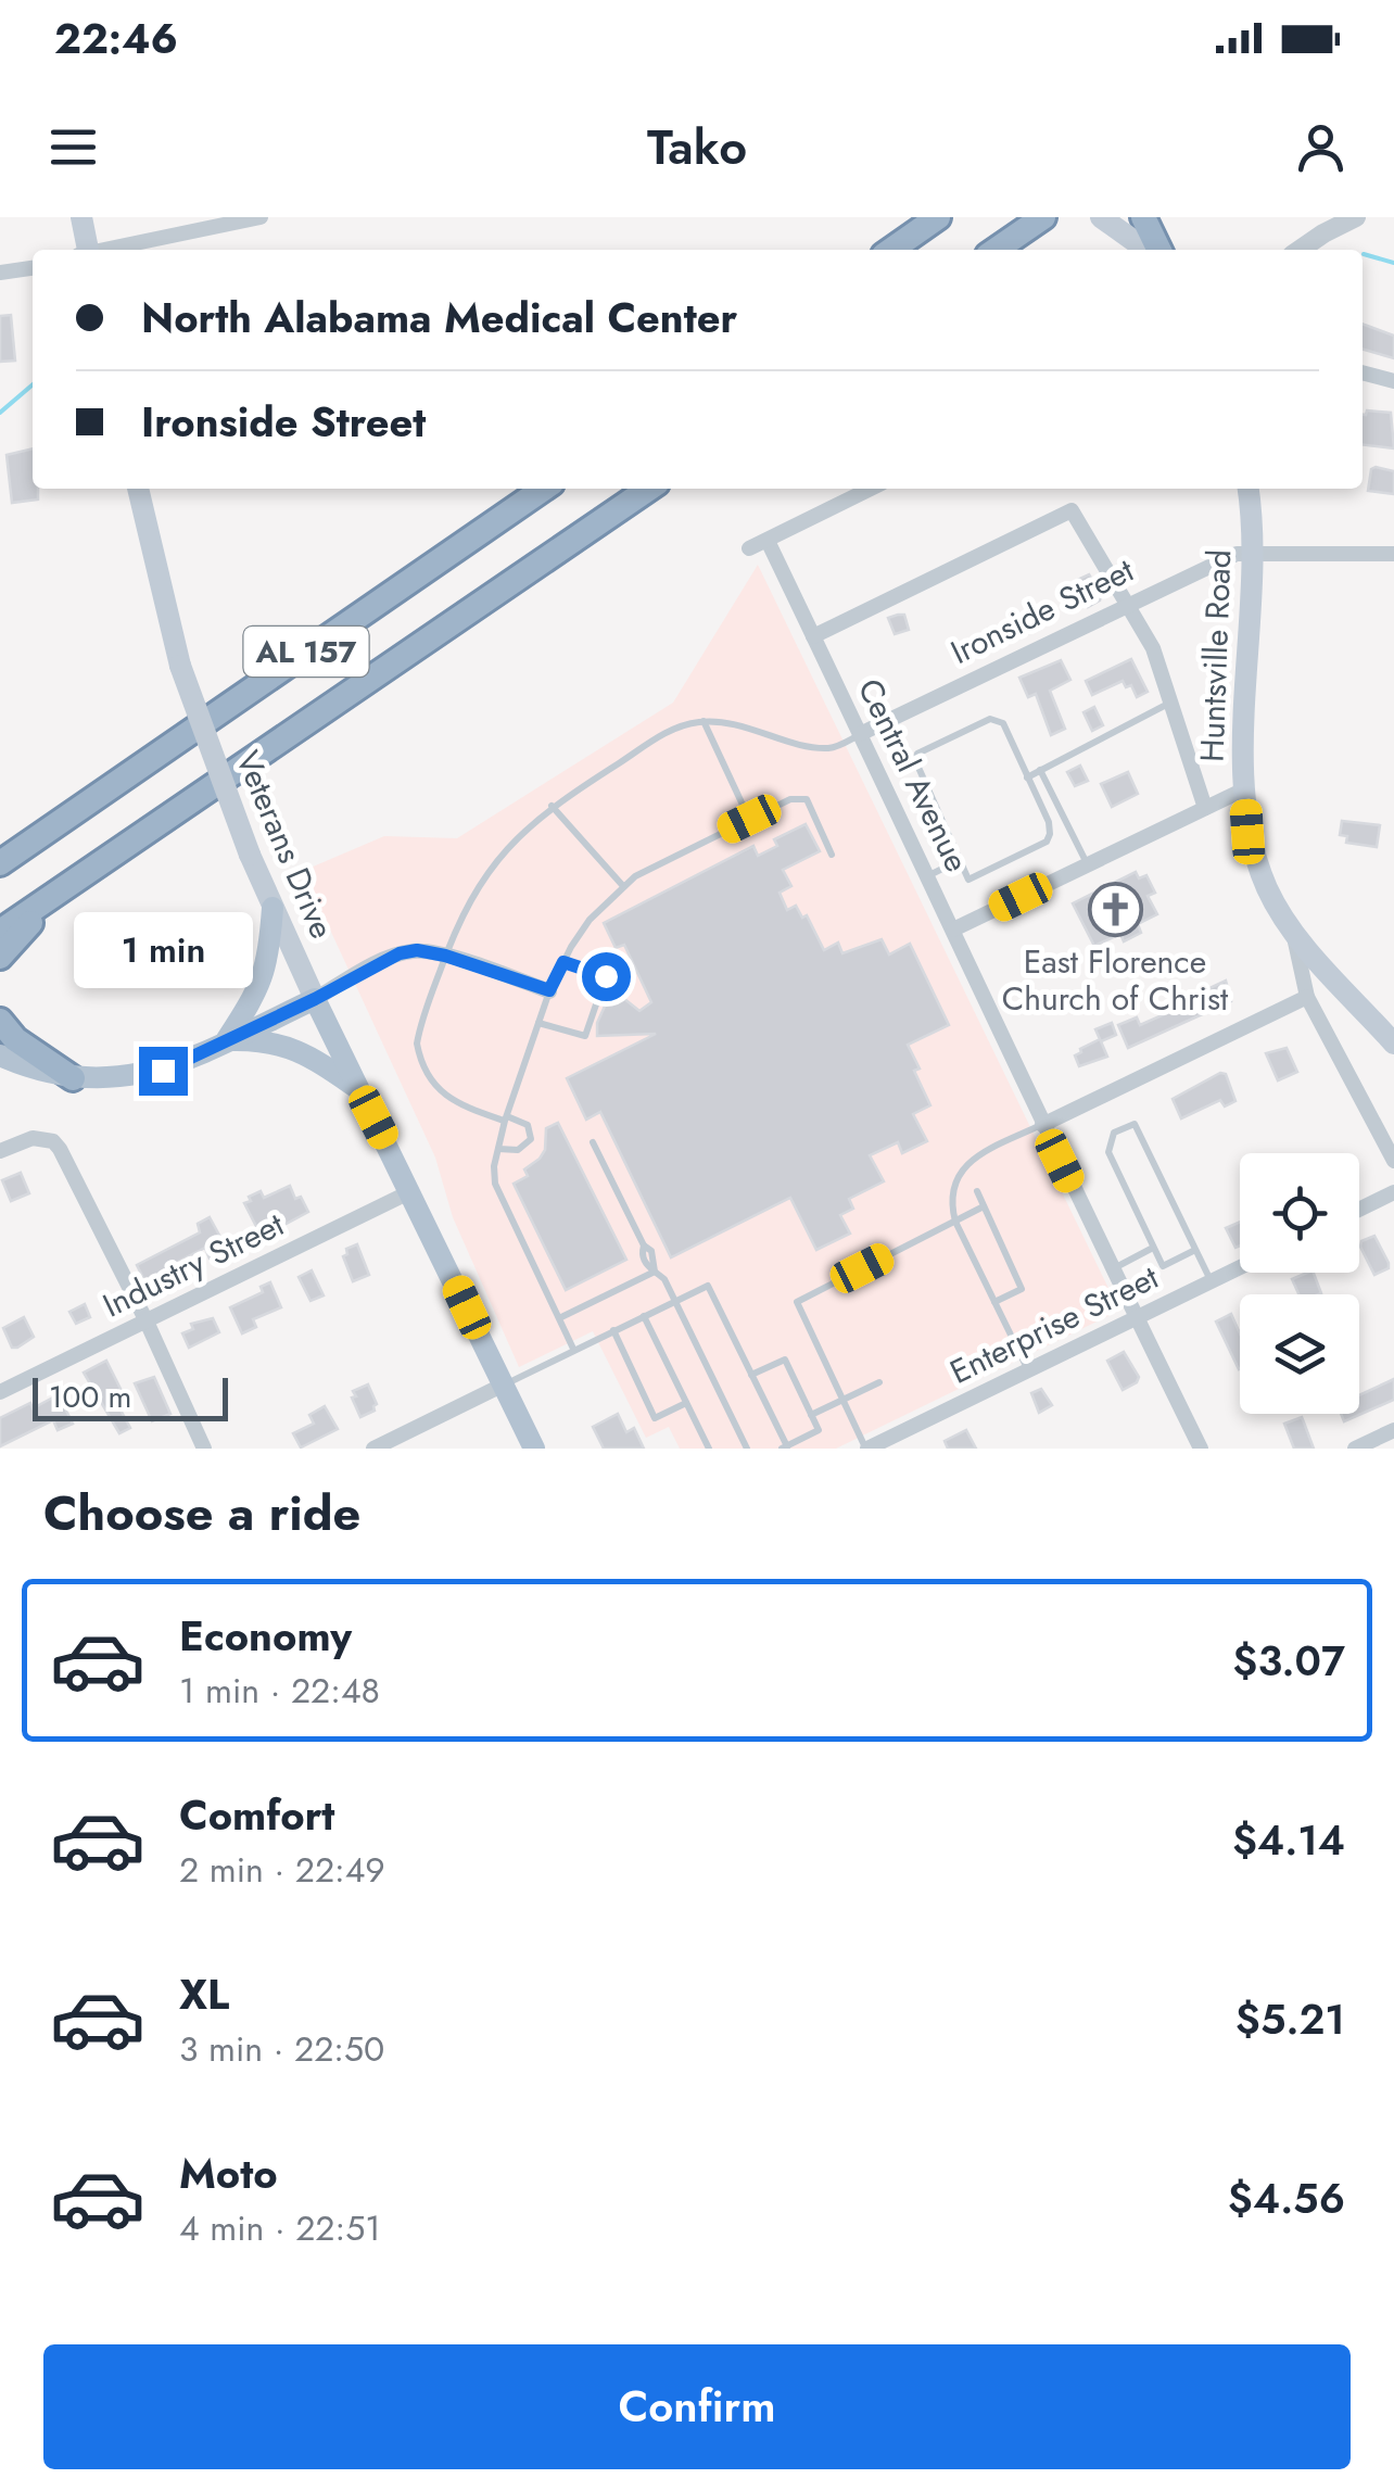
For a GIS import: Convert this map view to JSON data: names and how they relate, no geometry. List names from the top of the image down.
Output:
{
  "streets": {
    "highway": ["AL 157"],
    "main road": ["Huntsville Road", "Veterans Drive"],
    "street": [
      "Ironside Street",
      "Central Avenue",
      "Industry Street",
      "Enterprise Street"
    ]
  },
  "crossings": [
    ["Ironside Street", "Huntsville Road"],
    ["Ironside Street", "Central Avenue"],
    ["Central Avenue", "Enterprise Street"],
    ["Veterans Drive", "Industry Street"]
  ],
  "places": {
    "church": ["East Florence Church of Christ"]
  },
  "scale_bar": "100 m",
  "page": {
    "status": "22:46",
    "header": "Tako",
    "banner": ["North Alabama Medical Center", "Ironside Street"],
    "bubble": "1 min",
    "scale": "100 m",
    "heading": "Choose a ride",
    "list": [
      {
        "name": "Economy",
        "note": "1 min · 22:48",
        "value": "$3.07"
      },
      {
        "name": "Comfort",
        "note": "2 min · 22:49",
        "value": "$4.14"
      },
      {
        "name": "XL",
        "note": "3 min · 22:50",
        "value": "$5.21"
      },
      {
        "name": "Moto",
        "note": "4 min · 22:51",
        "value": "$4.56"
      }
    ],
    "buttons": "Confirm"
  }
}
